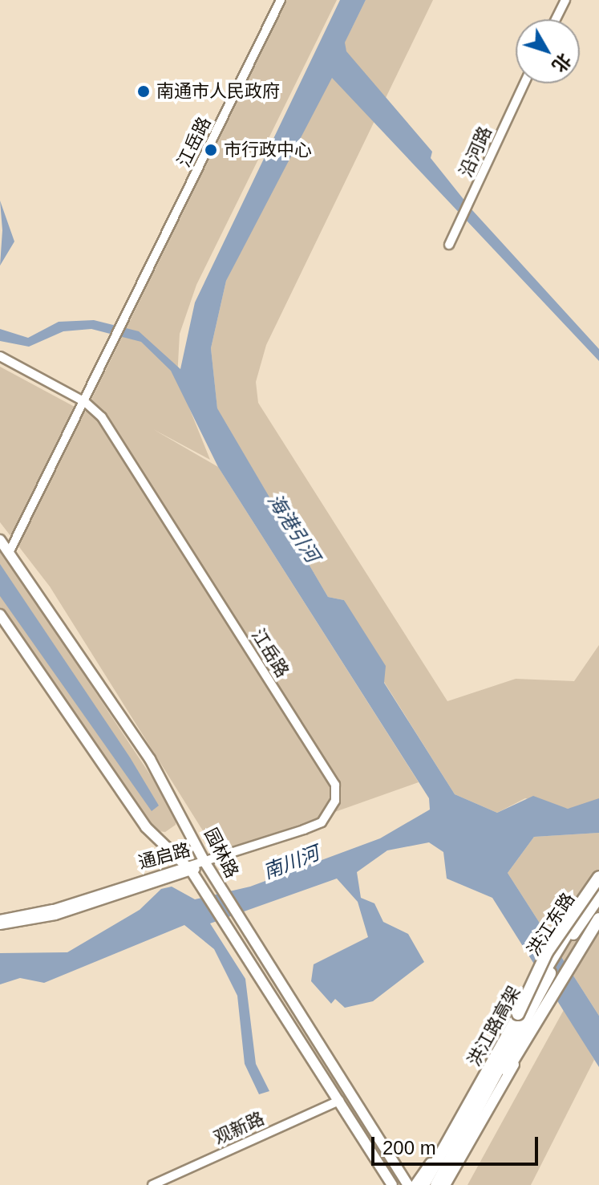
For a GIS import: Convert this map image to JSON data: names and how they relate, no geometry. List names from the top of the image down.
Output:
{
  "streets": {
    "highway": ["洪江路高架"],
    "main road": ["园林路", "洪江东路"],
    "street": [
      "江岳路",
      "沿河路",
      "通启路",
      "观新路"
    ]
  },
  "crossings": [
    ["江岳路", "园林路"],
    ["江岳路", "通启路"],
    ["园林路", "通启路"],
    ["园林路", "观新路"]
  ],
  "water": ["海港引河", "南川河"],
  "places": ["南通市人民政府", "市行政中心"],
  "scale_bar": "200 m",
  "north": "bottom right"
}
